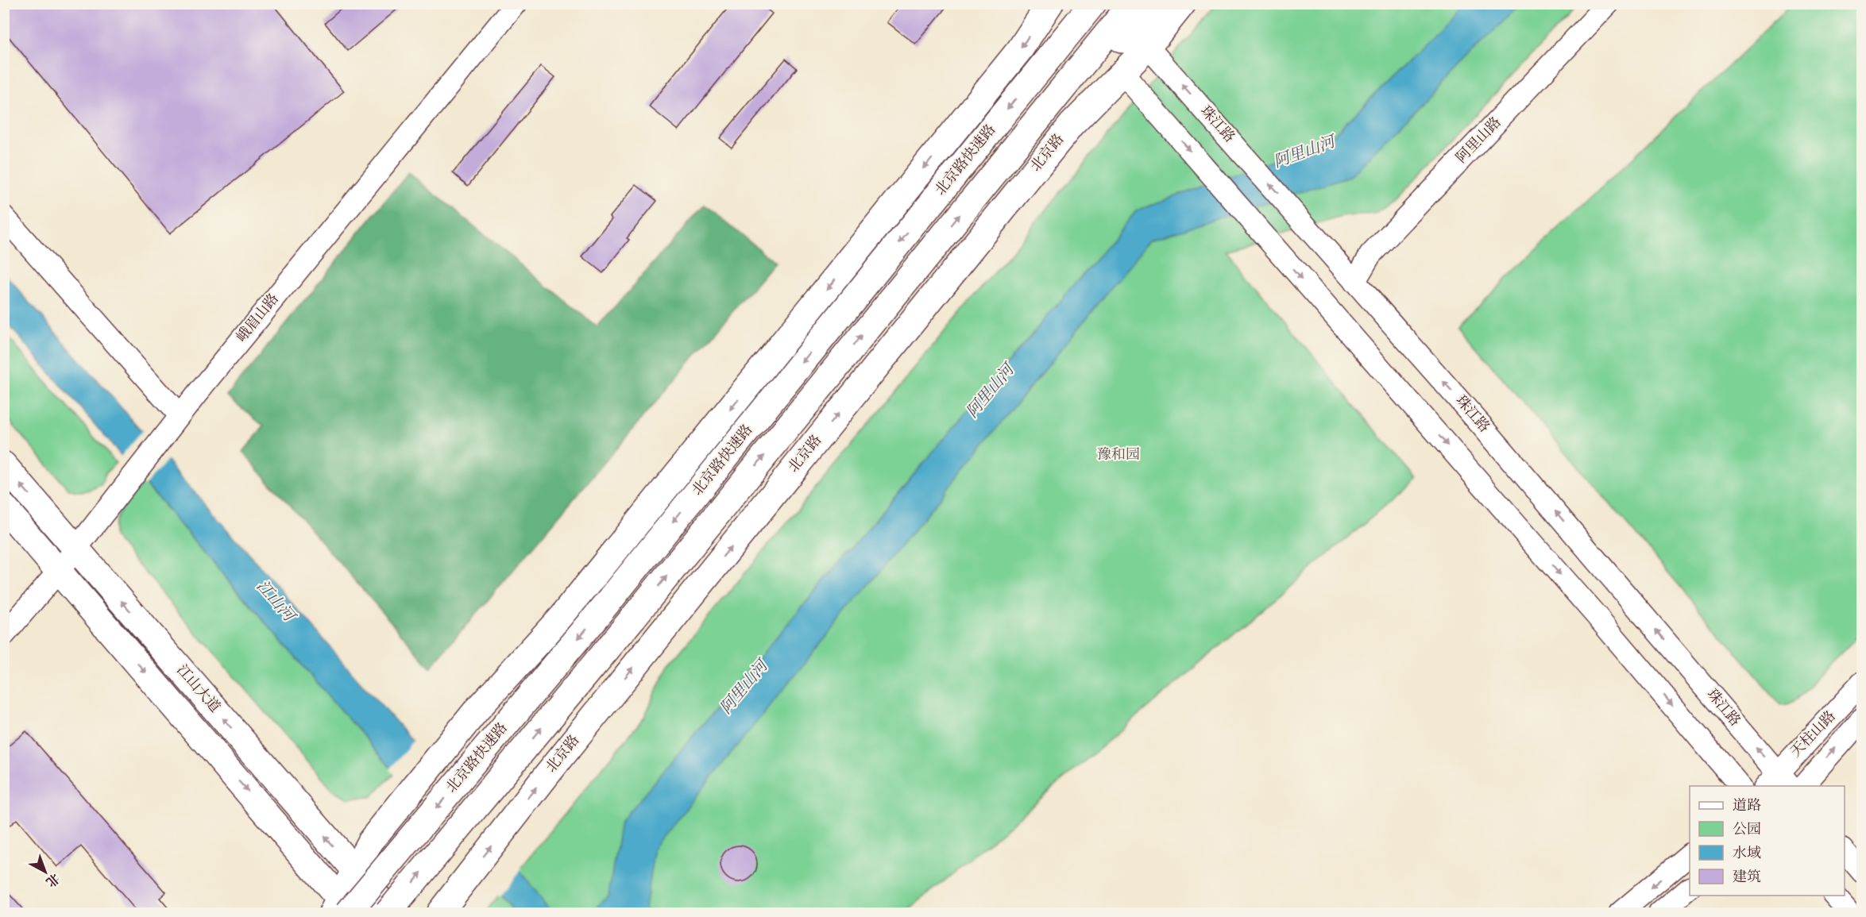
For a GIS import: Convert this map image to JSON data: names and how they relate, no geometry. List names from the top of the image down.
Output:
{
  "streets": {
    "main road": ["北京路", "北京路快速路", "江山大道"],
    "street": [
      "珠江路",
      "阿里山路",
      "峨眉山路",
      "天柱山路"
    ]
  },
  "crossings": [
    ["珠江路", "阿里山路"],
    ["珠江路", "北京路"],
    ["珠江路", "天柱山路"],
    ["北京路快速路", "江山大道"],
    ["峨眉山路", "江山大道"]
  ],
  "water": ["阿里山河", "江山河"],
  "parks": ["豫和园"],
  "legend": [
    "道路",
    "公园",
    "水域",
    "建筑"
  ],
  "north": "bottom right"
}
